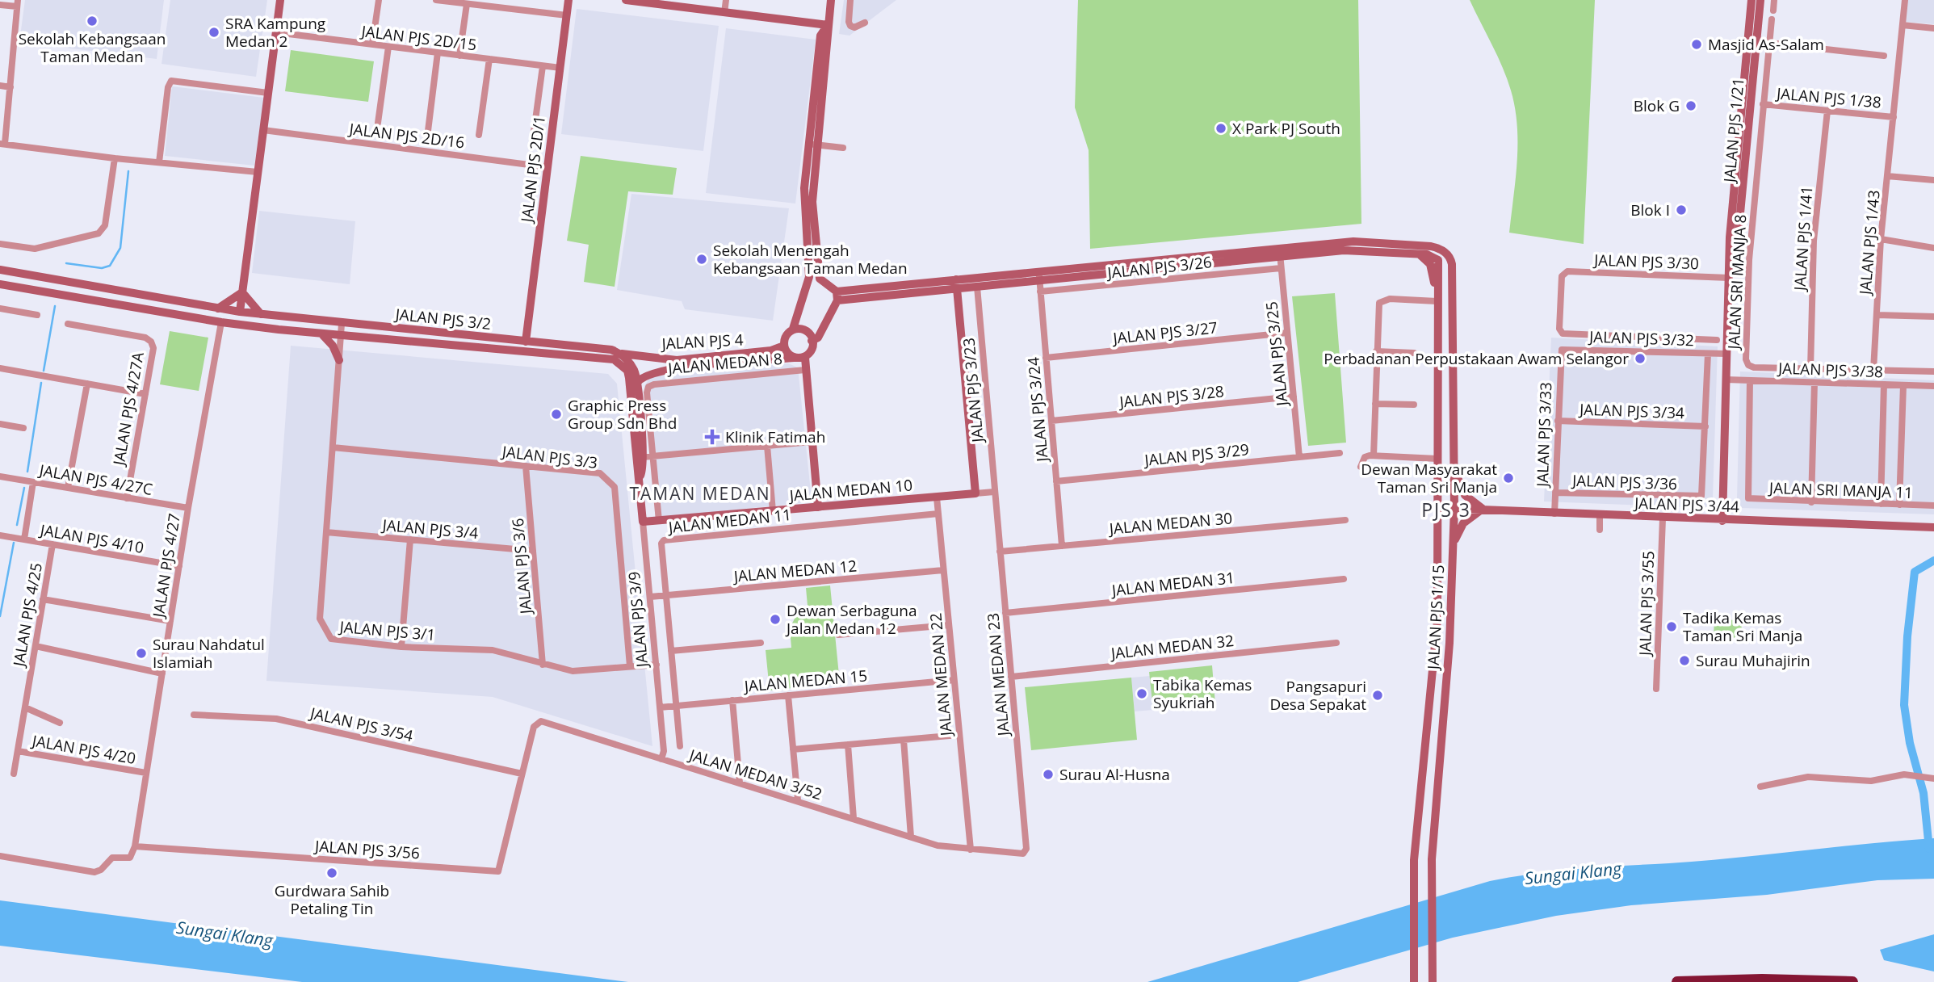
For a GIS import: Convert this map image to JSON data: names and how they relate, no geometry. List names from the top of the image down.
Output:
{
  "streets": {
    "main road": [
      "JALAN PJS 1/21",
      "JALAN PJS 2D/1",
      "JALAN PJS 3/2",
      "JALAN PJS 4",
      "JALAN MEDAN 8",
      "JALAN MEDAN 10",
      "JALAN PJS 3/44",
      "JALAN PJS 1/15",
      "JALAN PJS 3/9"
    ],
    "street": [
      "JALAN PJS 2D/15",
      "JALAN PJS 1/38",
      "JALAN PJS 2D/16",
      "JALAN PJS 1/41",
      "JALAN PJS 1/43",
      "JALAN PJS 3/30",
      "JALAN PJS 3/26",
      "JALAN SRI MANJA 8",
      "JALAN PJS 3/27",
      "JALAN PJS 3/32",
      "JALAN PJS 3/25",
      "JALAN PJS 3/38",
      "JALAN PJS 3/23",
      "JALAN PJS 3/28",
      "JALAN PJS 4/27A",
      "JALAN PJS 3/24",
      "JALAN PJS 3/34",
      "JALAN PJS 3/33",
      "JALAN PJS 3/29",
      "JALAN PJS 3/3",
      "JALAN PJS 4/27C",
      "JALAN PJS 3/36",
      "JALAN SRI MANJA 11",
      "JALAN MEDAN 11",
      "JALAN MEDAN 30",
      "JALAN PJS 3/4",
      "JALAN PJS 4/10",
      "JALAN PJS 4/27",
      "JALAN PJS 3/6",
      "JALAN MEDAN 12",
      "JALAN MEDAN 31",
      "JALAN PJS 3/55",
      "JALAN PJS 4/25",
      "JALAN PJS 3/1",
      "JALAN MEDAN 32",
      "JALAN MEDAN 22",
      "JALAN MEDAN 23",
      "JALAN MEDAN 15",
      "JALAN PJS 3/54",
      "JALAN PJS 4/20",
      "JALAN MEDAN 3/52",
      "JALAN PJS 3/56"
    ]
  },
  "crossings": [
    ["JALAN PJS 2D/15", "JALAN PJS 2D/1"],
    ["JALAN PJS 1/38", "JALAN PJS 1/41"],
    ["JALAN PJS 1/38", "JALAN PJS 1/43"],
    ["JALAN PJS 1/38", "JALAN SRI MANJA 8"],
    ["JALAN PJS 1/21", "JALAN PJS 3/30"],
    ["JALAN PJS 1/21", "JALAN PJS 3/32"],
    ["JALAN PJS 1/21", "JALAN PJS 3/38"],
    ["JALAN PJS 1/21", "JALAN PJS 3/44"],
    ["JALAN PJS 2D/16", "JALAN PJS 2D/1"],
    ["JALAN PJS 2D/1", "JALAN PJS 3/2"],
    ["JALAN PJS 1/41", "JALAN PJS 3/38"],
    ["JALAN PJS 1/43", "JALAN PJS 3/38"],
    ["JALAN PJS 3/26", "JALAN PJS 3/25"],
    ["JALAN PJS 3/26", "JALAN PJS 3/24"],
    ["JALAN SRI MANJA 8", "JALAN PJS 3/38"],
    ["JALAN PJS 3/2", "JALAN PJS 4"],
    ["JALAN PJS 3/2", "JALAN PJS 4/27"],
    ["JALAN PJS 3/2", "JALAN PJS 3/9"],
    ["JALAN PJS 3/2", "JALAN PJS 3/1"],
    ["JALAN PJS 3/27", "JALAN PJS 3/25"],
    ["JALAN PJS 3/27", "JALAN PJS 3/24"],
    ["JALAN PJS 3/32", "JALAN PJS 3/33"],
    ["JALAN PJS 4", "JALAN MEDAN 8"],
    ["JALAN PJS 4", "JALAN PJS 3/9"],
    ["JALAN PJS 3/25", "JALAN PJS 3/28"],
    ["JALAN PJS 3/25", "JALAN PJS 3/29"],
    ["JALAN MEDAN 8", "JALAN MEDAN 10"],
    ["JALAN PJS 3/38", "JALAN SRI MANJA 11"],
    ["JALAN PJS 3/23", "JALAN MEDAN 10"],
    ["JALAN PJS 3/23", "JALAN MEDAN 23"],
    ["JALAN PJS 3/28", "JALAN PJS 3/24"],
    ["JALAN PJS 4/27A", "JALAN PJS 4/27C"],
    ["JALAN PJS 3/24", "JALAN PJS 3/29"],
    ["JALAN PJS 3/24", "JALAN MEDAN 30"],
    ["JALAN PJS 3/34", "JALAN PJS 3/33"],
    ["JALAN PJS 3/34", "JALAN PJS 3/36"],
    ["JALAN PJS 3/33", "JALAN PJS 3/36"],
    ["JALAN PJS 3/33", "JALAN PJS 3/44"],
    ["JALAN PJS 3/3", "JALAN PJS 3/6"],
    ["JALAN PJS 3/3", "JALAN PJS 3/1"],
    ["JALAN PJS 4/27C", "JALAN PJS 4/27"],
    ["JALAN MEDAN 10", "JALAN PJS 3/9"],
    ["JALAN MEDAN 10", "JALAN MEDAN 22"],
    ["JALAN MEDAN 10", "JALAN MEDAN 23"],
    ["JALAN PJS 3/44", "JALAN PJS 3/55"],
    ["JALAN PJS 3/44", "JALAN PJS 1/15"],
    ["JALAN MEDAN 11", "JALAN MEDAN 12"],
    ["JALAN MEDAN 11", "JALAN MEDAN 22"],
    ["JALAN MEDAN 11", "JALAN MEDAN 15"],
    ["JALAN MEDAN 30", "JALAN MEDAN 23"],
    ["JALAN PJS 3/4", "JALAN PJS 3/6"],
    ["JALAN PJS 3/4", "JALAN PJS 3/1"],
    ["JALAN PJS 4/10", "JALAN PJS 4/27"],
    ["JALAN PJS 4/10", "JALAN PJS 4/25"],
    ["JALAN PJS 4/27", "JALAN PJS 4/20"],
    ["JALAN PJS 4/27", "JALAN PJS 3/56"],
    ["JALAN PJS 3/6", "JALAN PJS 3/1"],
    ["JALAN MEDAN 12", "JALAN PJS 3/9"],
    ["JALAN MEDAN 12", "JALAN MEDAN 22"],
    ["JALAN MEDAN 31", "JALAN MEDAN 23"],
    ["JALAN PJS 4/25", "JALAN PJS 4/20"],
    ["JALAN PJS 3/9", "JALAN PJS 3/1"],
    ["JALAN PJS 3/9", "JALAN MEDAN 15"],
    ["JALAN PJS 3/9", "JALAN MEDAN 3/52"],
    ["JALAN MEDAN 32", "JALAN MEDAN 23"],
    ["JALAN MEDAN 22", "JALAN MEDAN 15"],
    ["JALAN MEDAN 22", "JALAN MEDAN 3/52"],
    ["JALAN MEDAN 23", "JALAN MEDAN 3/52"],
    ["JALAN PJS 3/54", "JALAN MEDAN 3/52"],
    ["JALAN PJS 3/54", "JALAN PJS 3/56"],
    ["JALAN MEDAN 3/52", "JALAN PJS 3/56"]
  ],
  "districts": ["TAMAN MEDAN", "PJS 3"],
  "water": ["Sungai Klang"],
  "places": {
    "other": [
      "Sekolah Kebangsaan Taman Medan",
      "SRA Kampung Medan 2",
      "Masjid As-Salam",
      "Blok G",
      "X Park PJ South",
      "Blok I",
      "Sekolah Menengah Kebangsaan Taman Medan",
      "Perbadanan Perpustakaan Awam Selangor",
      "Graphic Press Group Sdn Bhd",
      "Dewan Masyarakat Taman Sri Manja",
      "Dewan Serbaguna Jalan Medan 12",
      "Tadika Kemas Taman Sri Manja",
      "Surau Nahdatul Islamiah",
      "Surau Muhajirin",
      "Tabika Kemas Syukriah",
      "Pangsapuri Desa Sepakat",
      "Surau Al-Husna",
      "Gurdwara Sahib Petaling Tin"
    ],
    "health": ["Klinik Fatimah"]
  }
}
